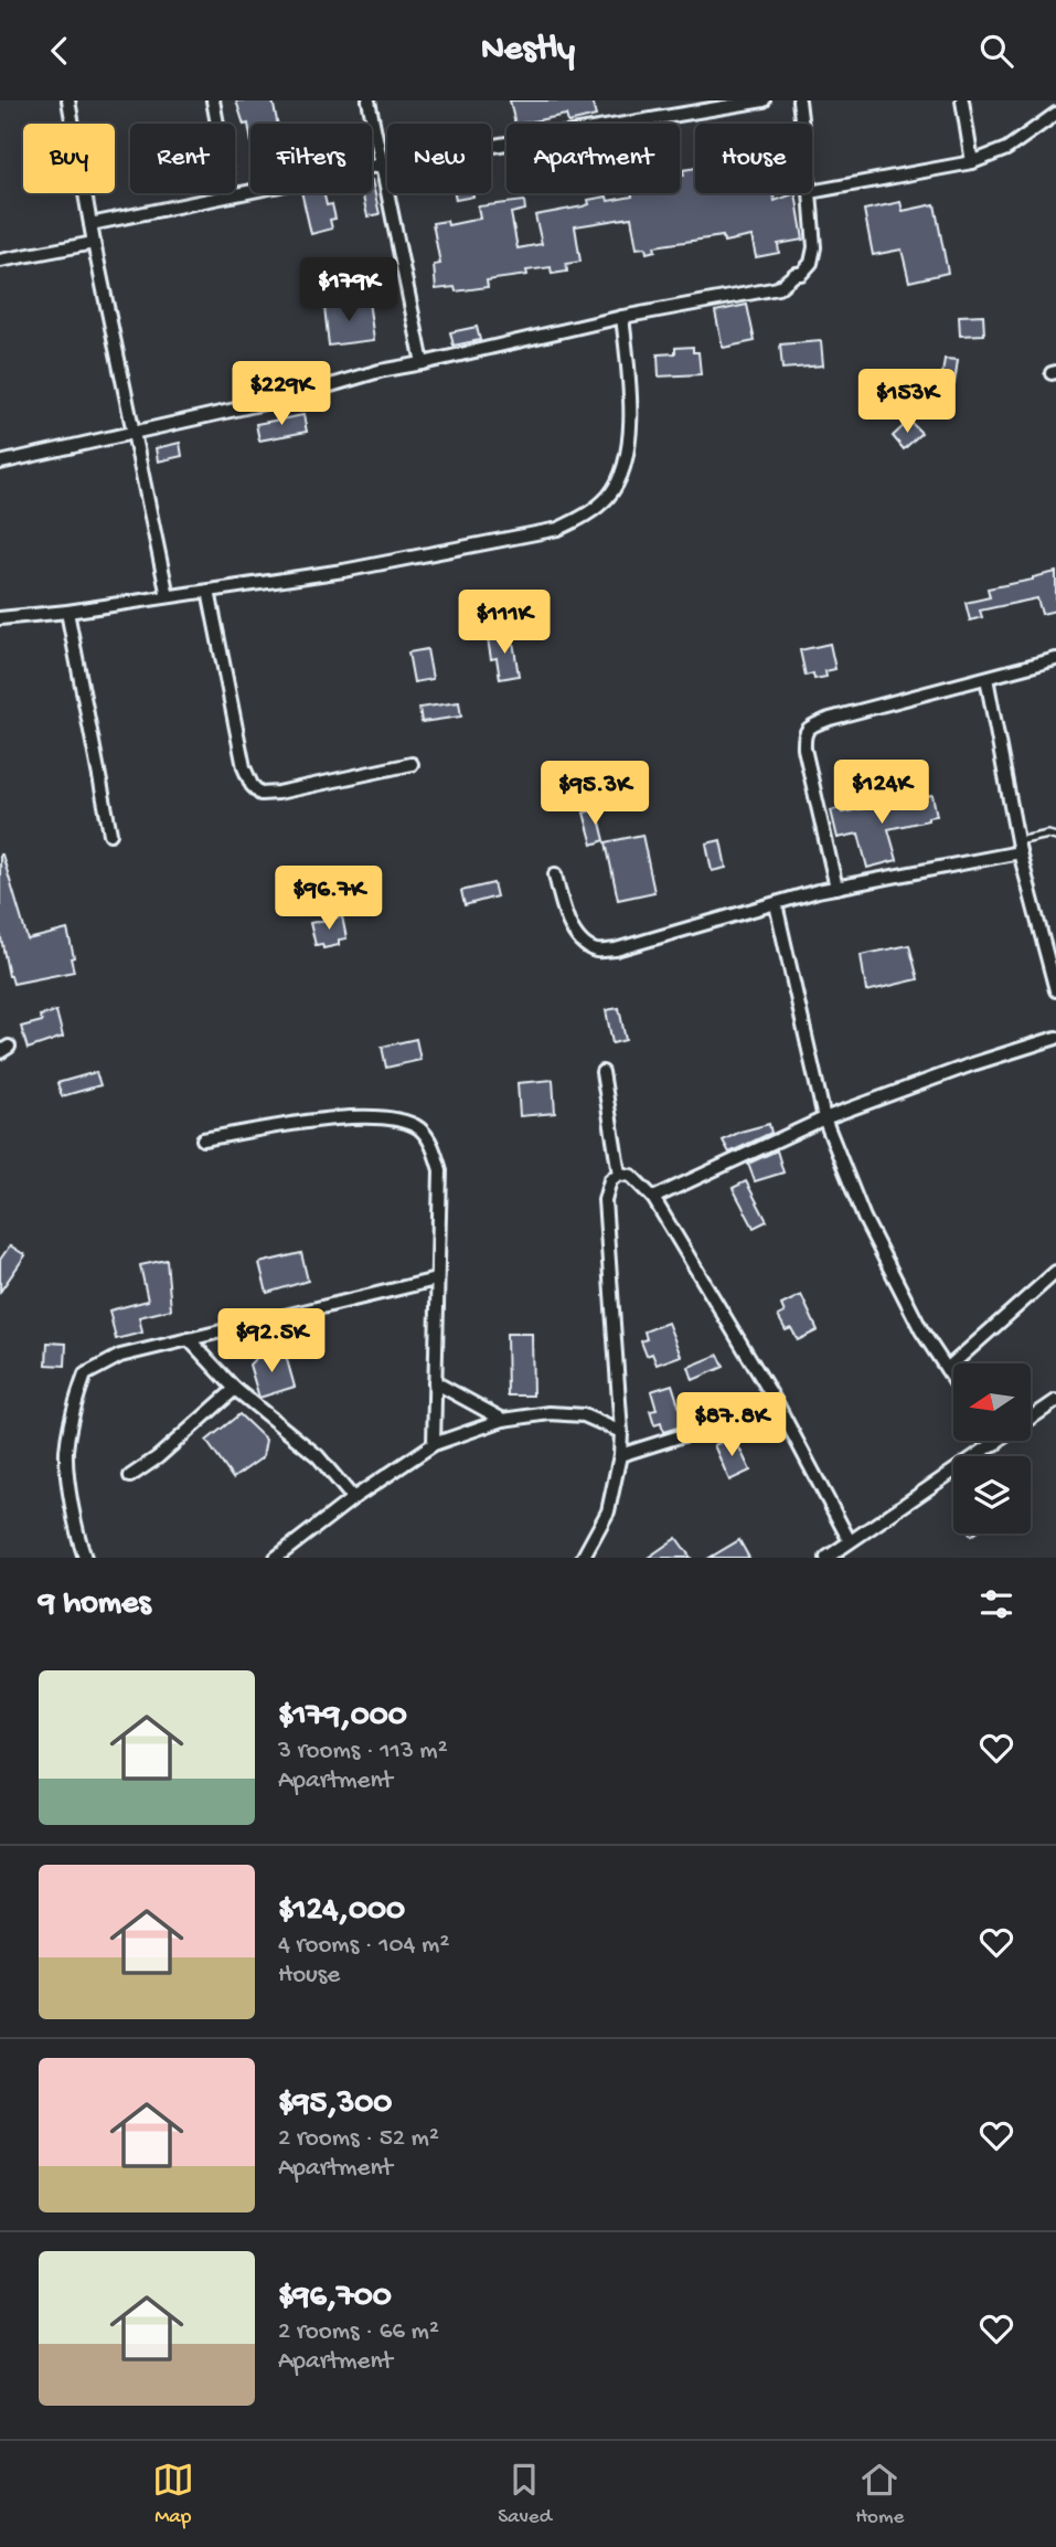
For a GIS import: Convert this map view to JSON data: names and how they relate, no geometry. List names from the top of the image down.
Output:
{
  "north": "left",
  "page": {
    "header": "Nestly",
    "chip": [
      "Buy",
      "Rent",
      "Filters",
      "New",
      "Apartment",
      "House"
    ],
    "price": [
      "$179K",
      "$229K",
      "$153K",
      "$111K",
      "$124K",
      "$95.3K",
      "$96.7K",
      "$92.5K",
      "$87.8K"
    ],
    "heading": "9 homes",
    "list": [
      {
        "name": "$179,000",
        "note": "3 rooms · 113 m² · Apartment"
      },
      {
        "name": "$124,000",
        "note": "4 rooms · 104 m² · House"
      },
      {
        "name": "$95,300",
        "note": "2 rooms · 52 m² · Apartment"
      },
      {
        "name": "$96,700",
        "note": "2 rooms · 66 m² · Apartment"
      }
    ],
    "tabs": ["Map", "Saved", "Home"]
  }
}
